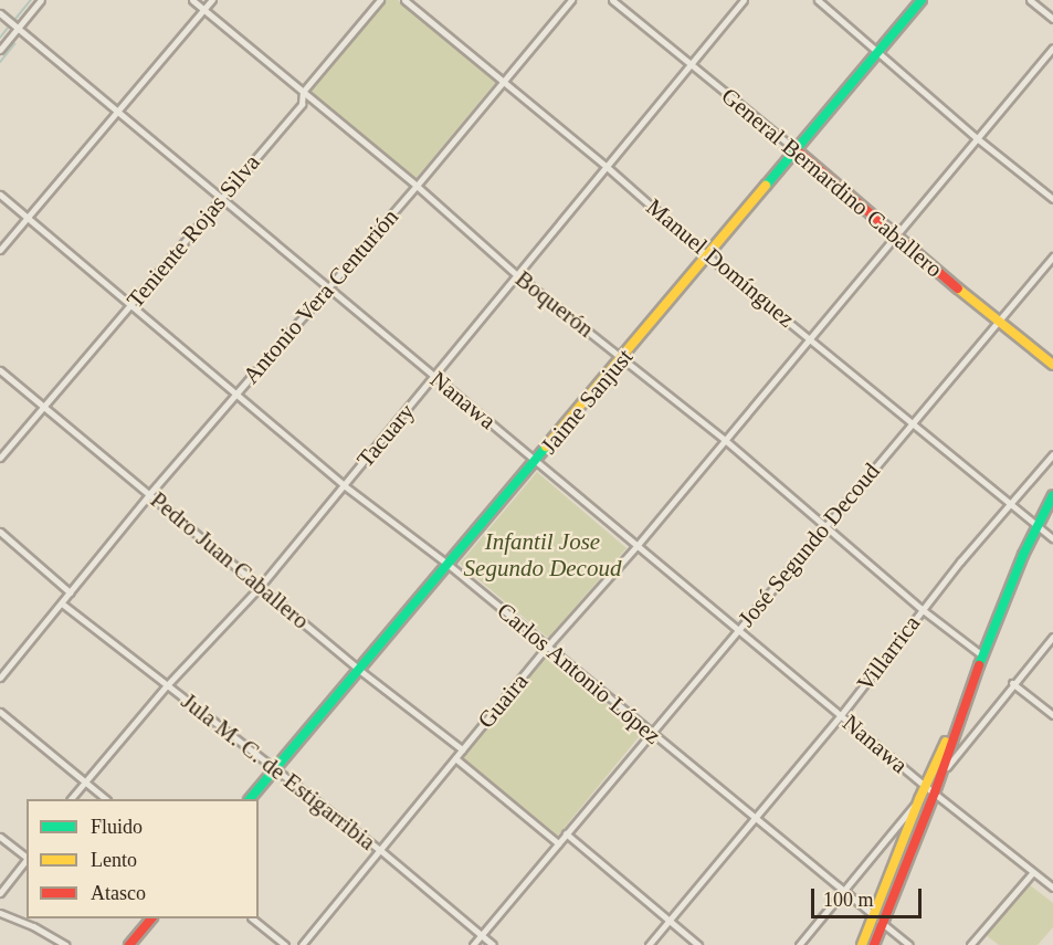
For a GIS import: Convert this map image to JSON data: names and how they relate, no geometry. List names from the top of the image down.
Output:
{
  "streets": {
    "main road": ["General Bernardino Caballero", "Jaime Sanjust"],
    "street": [
      "Teniente Rojas Silva",
      "Manuel Domínguez",
      "Antonio Vera Centurión",
      "Boquerón",
      "Nanawa",
      "Tacuary",
      "José Segundo Decoud",
      "Pedro Juan Caballero",
      "Villarrica",
      "Carlos Antonio López",
      "Guaira",
      "Jula M. C. de Estigarribia"
    ]
  },
  "crossings": [
    ["General Bernardino Caballero", "Jaime Sanjust"],
    ["General Bernardino Caballero", "Tacuary"],
    ["General Bernardino Caballero", "José Segundo Decoud"],
    ["General Bernardino Caballero", "Guaira"],
    ["Teniente Rojas Silva", "Boquerón"],
    ["Teniente Rojas Silva", "Nanawa"],
    ["Teniente Rojas Silva", "Pedro Juan Caballero"],
    ["Teniente Rojas Silva", "Carlos Antonio López"],
    ["Manuel Domínguez", "Antonio Vera Centurión"],
    ["Manuel Domínguez", "Jaime Sanjust"],
    ["Manuel Domínguez", "Tacuary"],
    ["Manuel Domínguez", "José Segundo Decoud"],
    ["Manuel Domínguez", "Villarrica"],
    ["Manuel Domínguez", "Guaira"],
    ["Antonio Vera Centurión", "Boquerón"],
    ["Antonio Vera Centurión", "Nanawa"],
    ["Antonio Vera Centurión", "Pedro Juan Caballero"],
    ["Antonio Vera Centurión", "Carlos Antonio López"],
    ["Antonio Vera Centurión", "Jula M. C. de Estigarribia"],
    ["Boquerón", "Jaime Sanjust"],
    ["Boquerón", "Tacuary"],
    ["Boquerón", "José Segundo Decoud"],
    ["Boquerón", "Villarrica"],
    ["Boquerón", "Guaira"],
    ["Nanawa", "Jaime Sanjust"],
    ["Nanawa", "Tacuary"],
    ["Nanawa", "José Segundo Decoud"],
    ["Nanawa", "Villarrica"],
    ["Nanawa", "Guaira"],
    ["Jaime Sanjust", "Pedro Juan Caballero"],
    ["Jaime Sanjust", "Carlos Antonio López"],
    ["Jaime Sanjust", "Jula M. C. de Estigarribia"],
    ["Tacuary", "Pedro Juan Caballero"],
    ["Tacuary", "Carlos Antonio López"],
    ["Tacuary", "Jula M. C. de Estigarribia"],
    ["José Segundo Decoud", "Carlos Antonio López"],
    ["José Segundo Decoud", "Jula M. C. de Estigarribia"],
    ["Pedro Juan Caballero", "Guaira"],
    ["Villarrica", "Carlos Antonio López"],
    ["Carlos Antonio López", "Guaira"],
    ["Guaira", "Jula M. C. de Estigarribia"]
  ],
  "parks": ["Infantil Jose Segundo Decoud"],
  "legend": ["Fluido", "Lento", "Atasco"],
  "scale_bar": "100 m"
}
